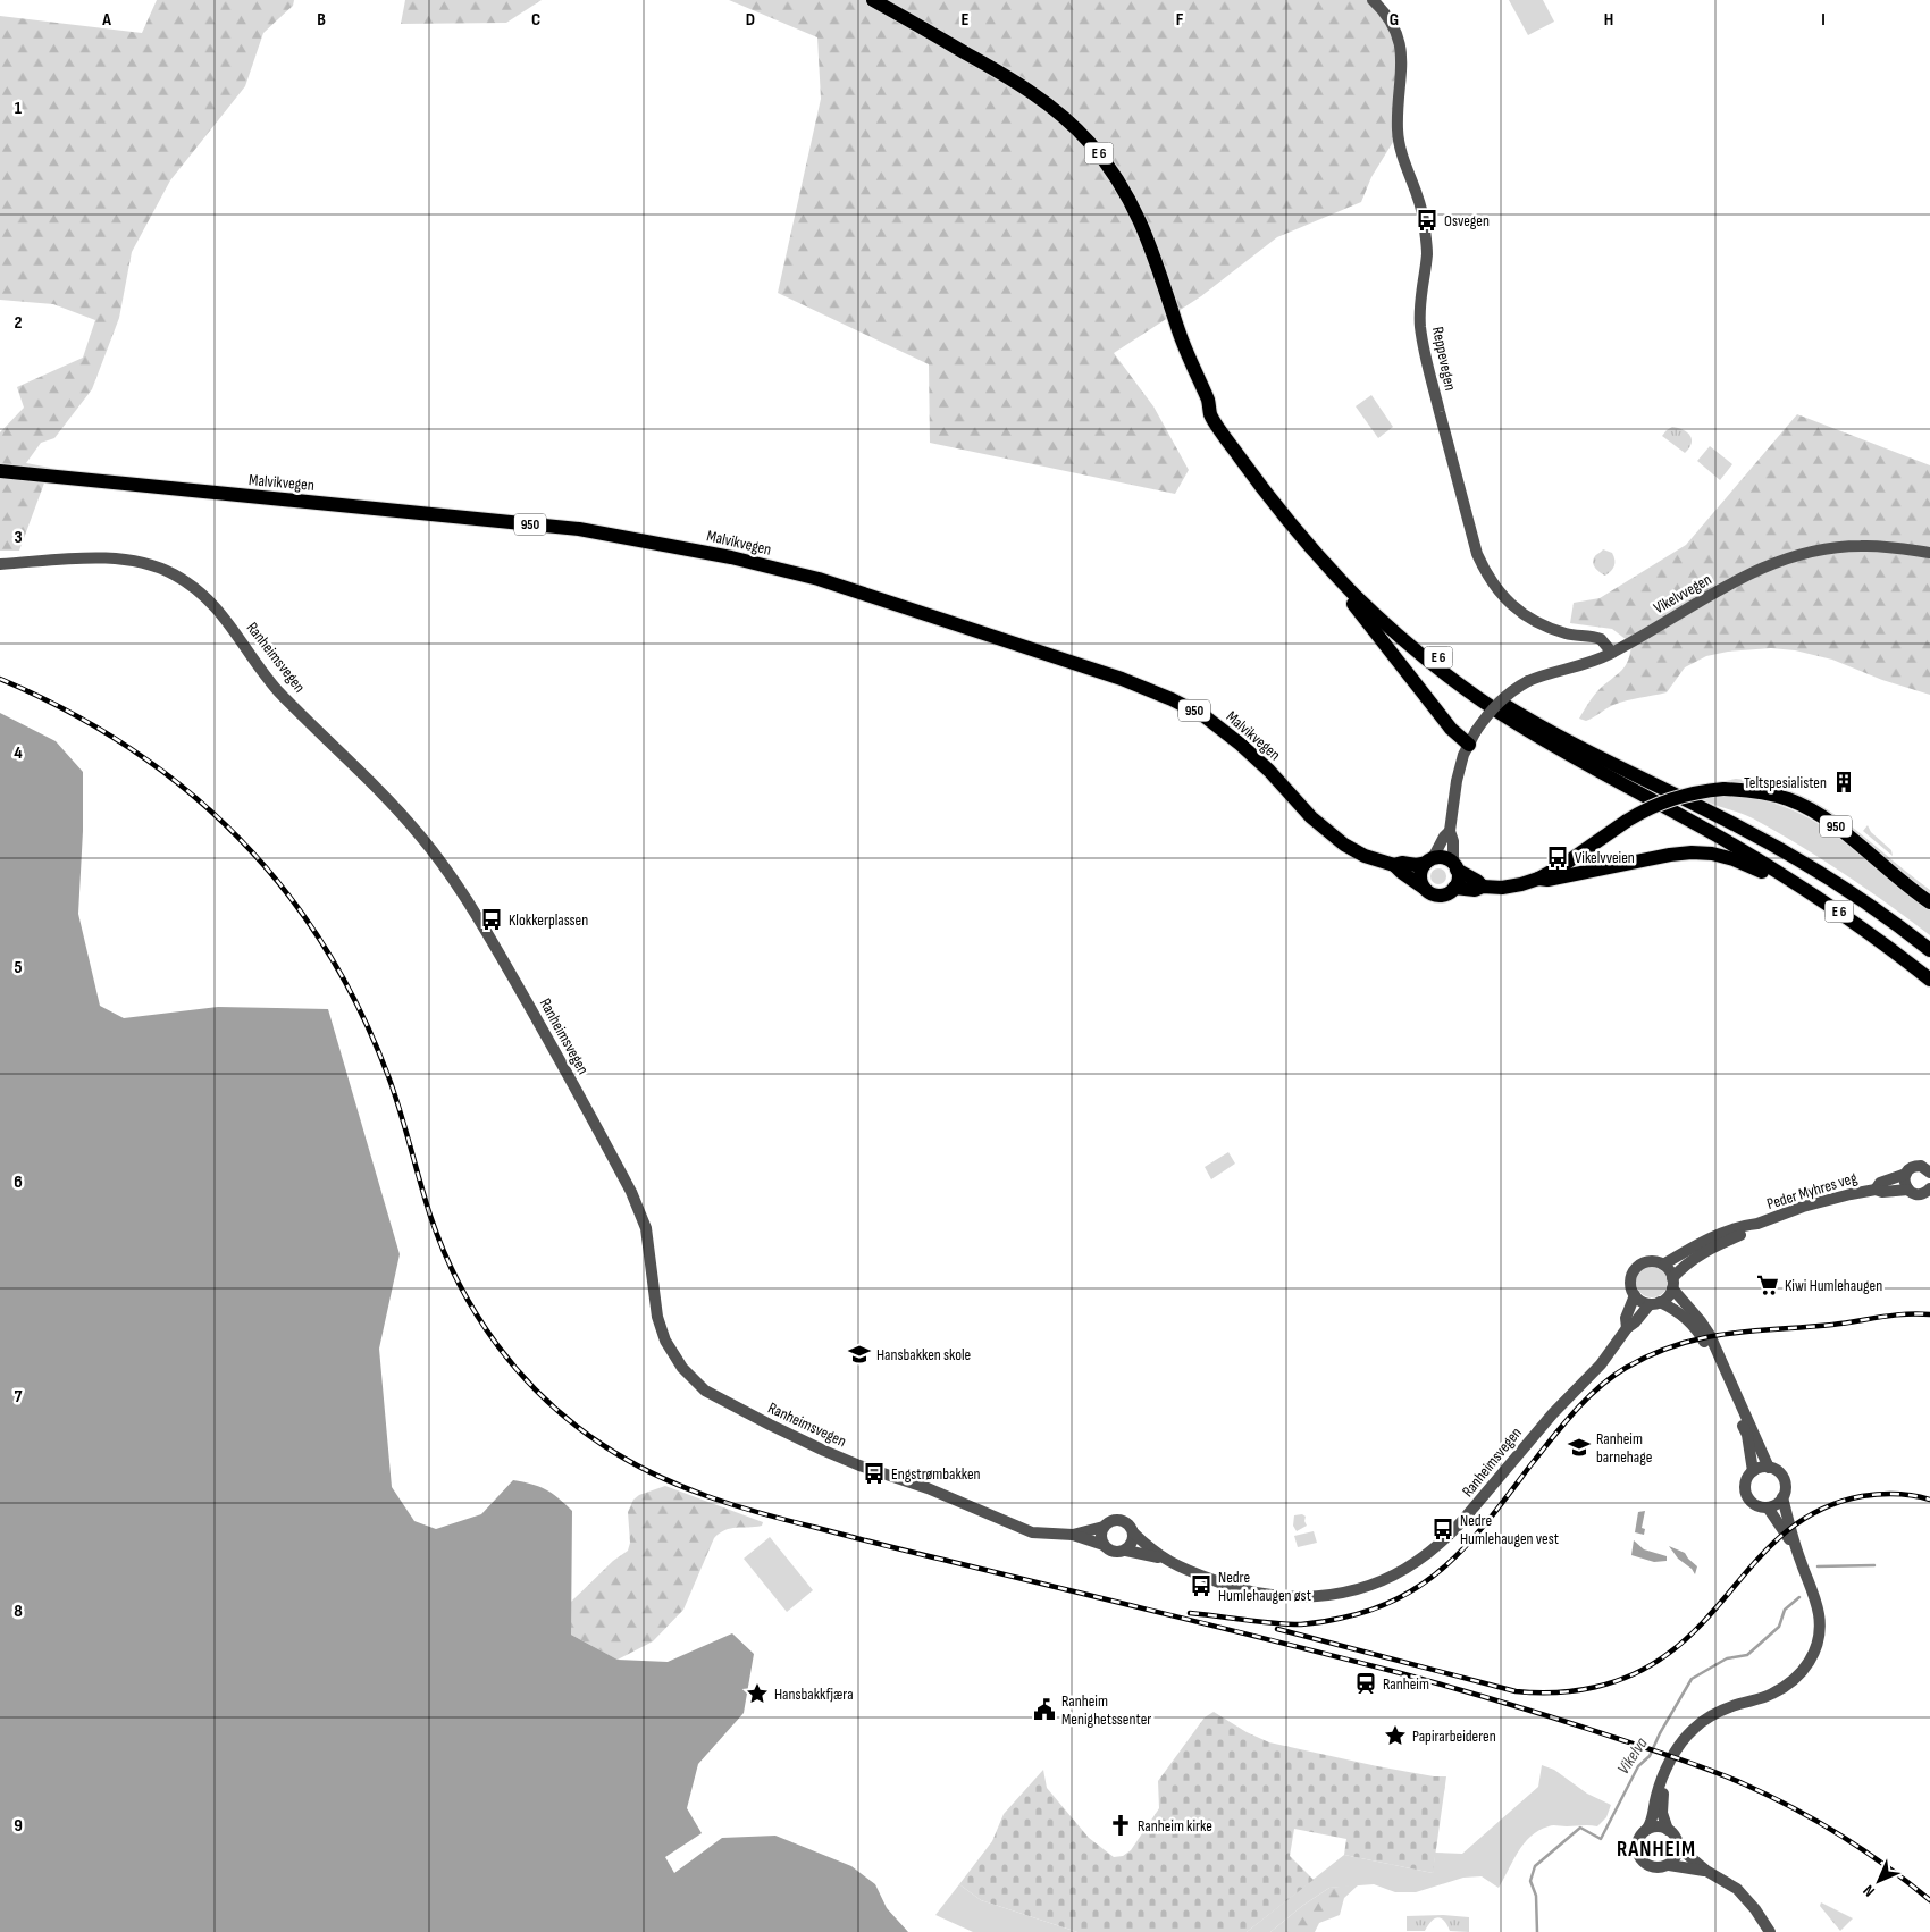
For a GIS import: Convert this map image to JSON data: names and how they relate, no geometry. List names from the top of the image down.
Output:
{
  "streets": {
    "main road": ["E 6", "Malvikvegen", "950"],
    "street": [
      "Reppevegen",
      "Vikelvvegen",
      "Ranheimsvegen",
      "Peder Myhres veg"
    ]
  },
  "crossings": [
    ["E 6", "950"],
    ["E 6", "Vikelvvegen"],
    ["Reppevegen", "Vikelvvegen"],
    ["Malvikvegen", "950"],
    ["Ranheimsvegen", "Peder Myhres veg"]
  ],
  "districts": ["RANHEIM"],
  "water": ["Vikelva"],
  "places": {
    "bus stop": [
      "Osvegen",
      "Vikelvveien",
      "Klokkerplassen",
      "Engstrømbakken",
      "Nedre Humlehaugen vest",
      "Nedre Humlehaugen øst"
    ],
    "building": ["Teltspesialisten"],
    "supermarket": ["Kiwi Humlehaugen"],
    "school or university": ["Hansbakken skole", "Ranheim barnehage"],
    "station": ["Ranheim"],
    "place": ["Hansbakkfjæra", "Papirarbeideren"],
    "public building": ["Ranheim Menighetssenter"],
    "church": ["Ranheim kirke"]
  },
  "north": "bottom left",
  "grid": {
    "columns": [
      "A",
      "B",
      "C",
      "D",
      "E",
      "F",
      "G",
      "H",
      "I"
    ],
    "rows": [
      "1",
      "2",
      "3",
      "4",
      "5",
      "6",
      "7",
      "8",
      "9"
    ]
  }
}
